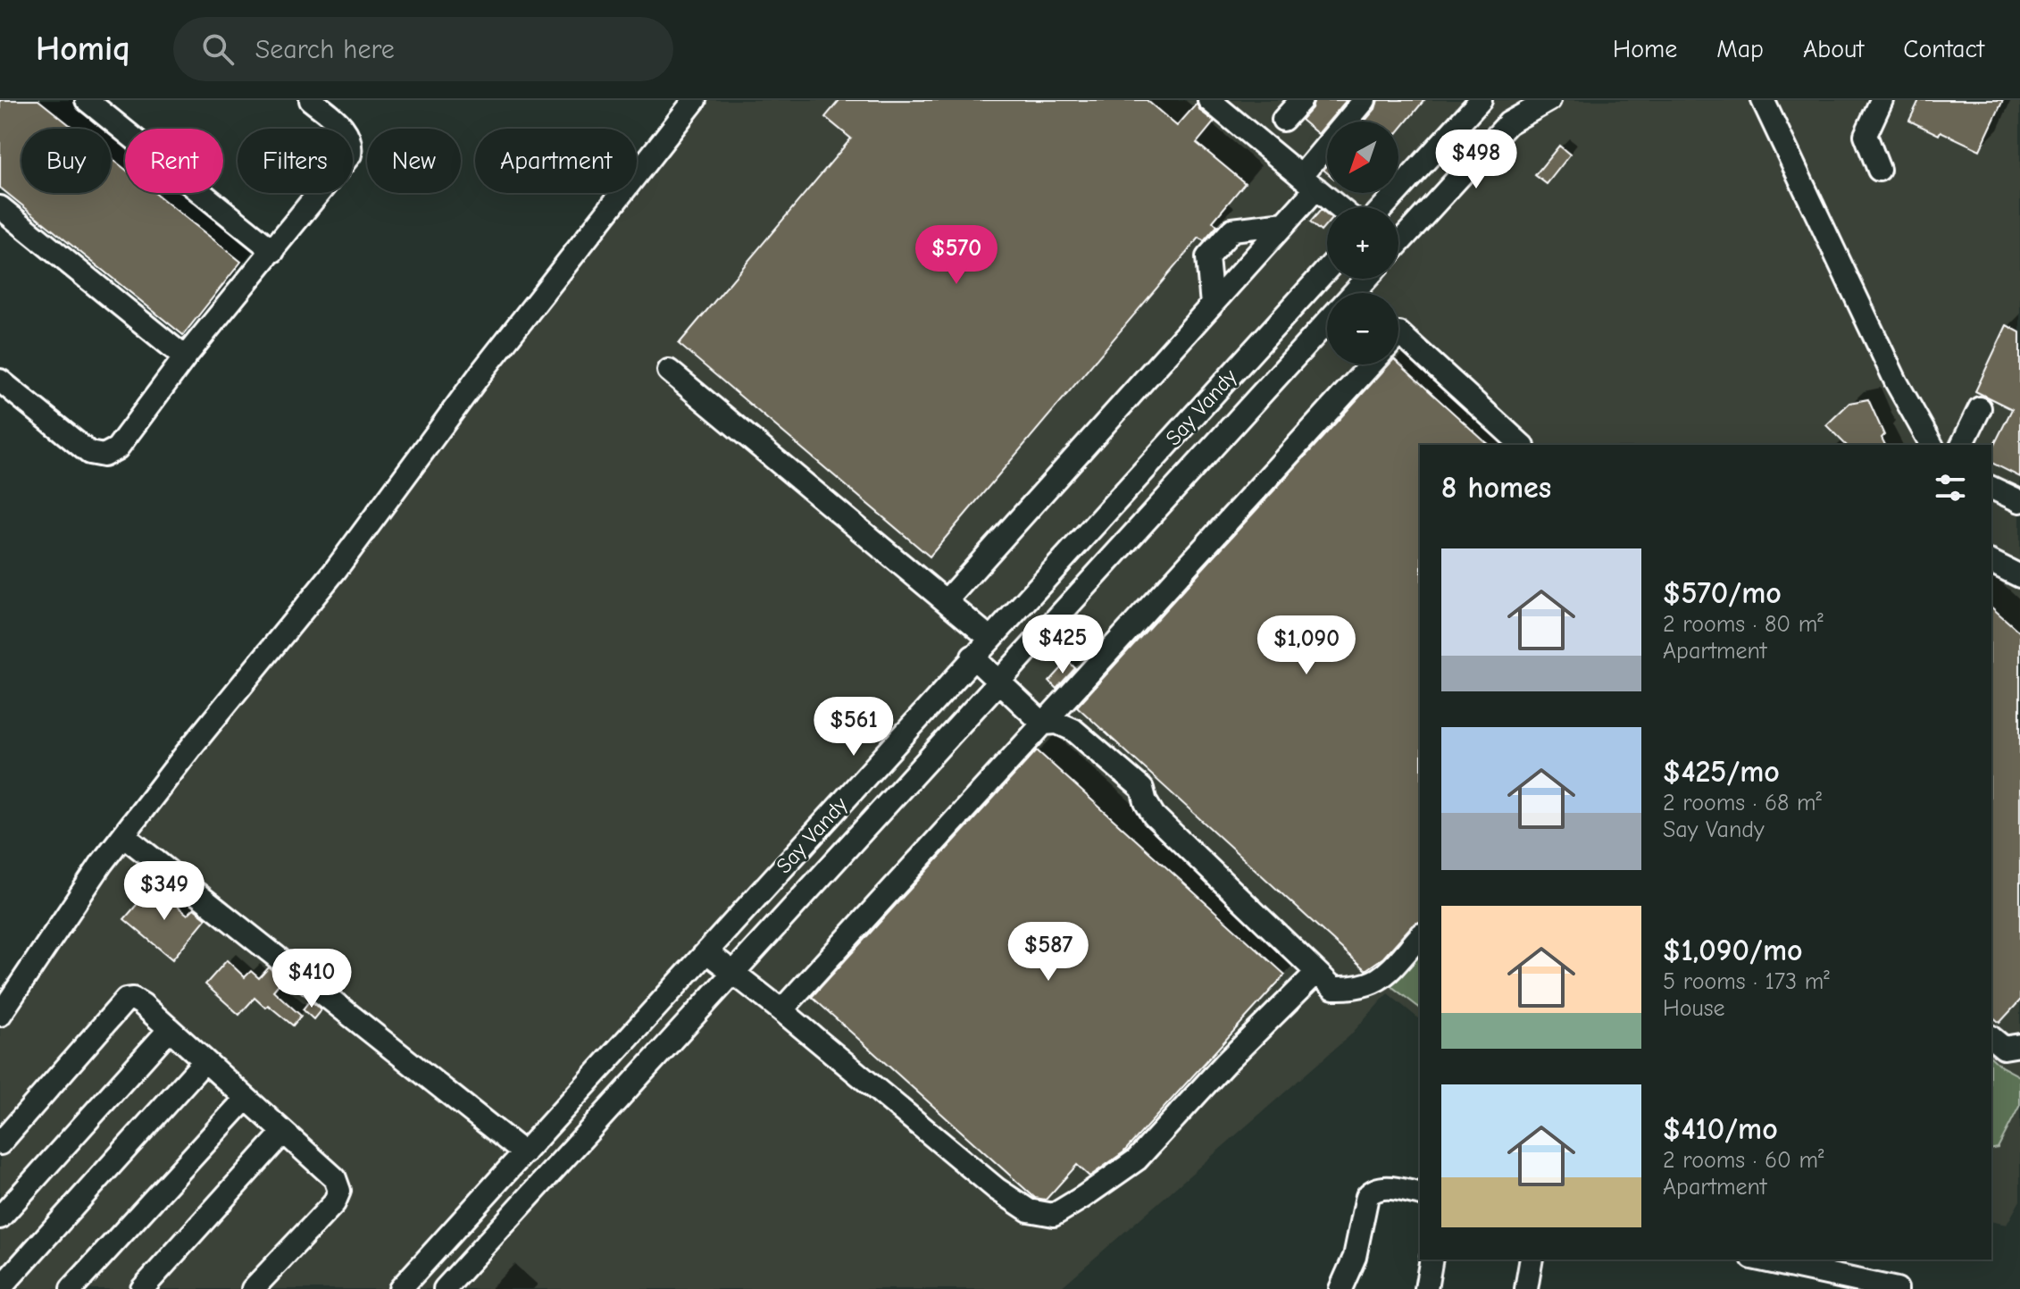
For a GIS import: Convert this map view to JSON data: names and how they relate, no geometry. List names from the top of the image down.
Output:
{
  "streets": {
    "street": ["Say Vandy"]
  },
  "north": "bottom left",
  "page": {
    "header": "Homiq",
    "search": "Search here",
    "nav": [
      "Home",
      "Map",
      "About",
      "Contact"
    ],
    "map_buttons": ["+", "−"],
    "chip": [
      "Buy",
      "Rent",
      "Filters",
      "New",
      "Apartment"
    ],
    "price": [
      "$498",
      "$570",
      "$425",
      "$1,090",
      "$561",
      "$349",
      "$587",
      "$410"
    ],
    "heading": "8 homes",
    "list": [
      {
        "name": "$570/mo",
        "note": "2 rooms · 80 m² · Apartment"
      },
      {
        "name": "$425/mo",
        "note": "2 rooms · 68 m² · Say Vandy"
      },
      {
        "name": "$1,090/mo",
        "note": "5 rooms · 173 m² · House"
      },
      {
        "name": "$410/mo",
        "note": "2 rooms · 60 m² · Apartment"
      }
    ]
  }
}
